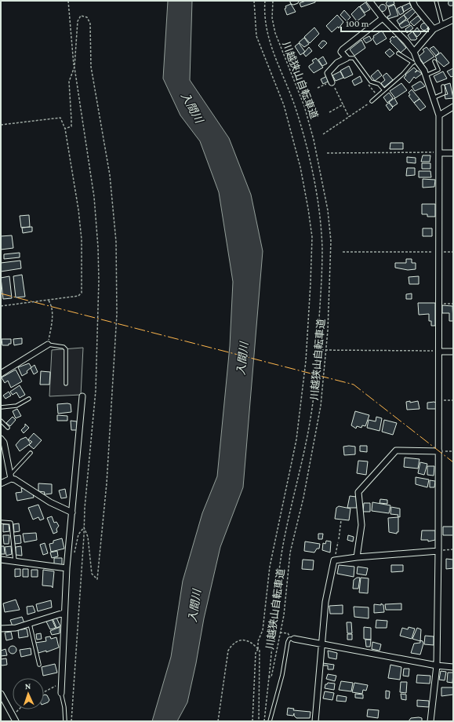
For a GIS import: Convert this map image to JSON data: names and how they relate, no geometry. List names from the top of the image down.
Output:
{
  "streets": {
    "path": ["川越狭山自転車道"]
  },
  "water": ["入間川"],
  "scale_bar": "100 m",
  "north": "top"
}
